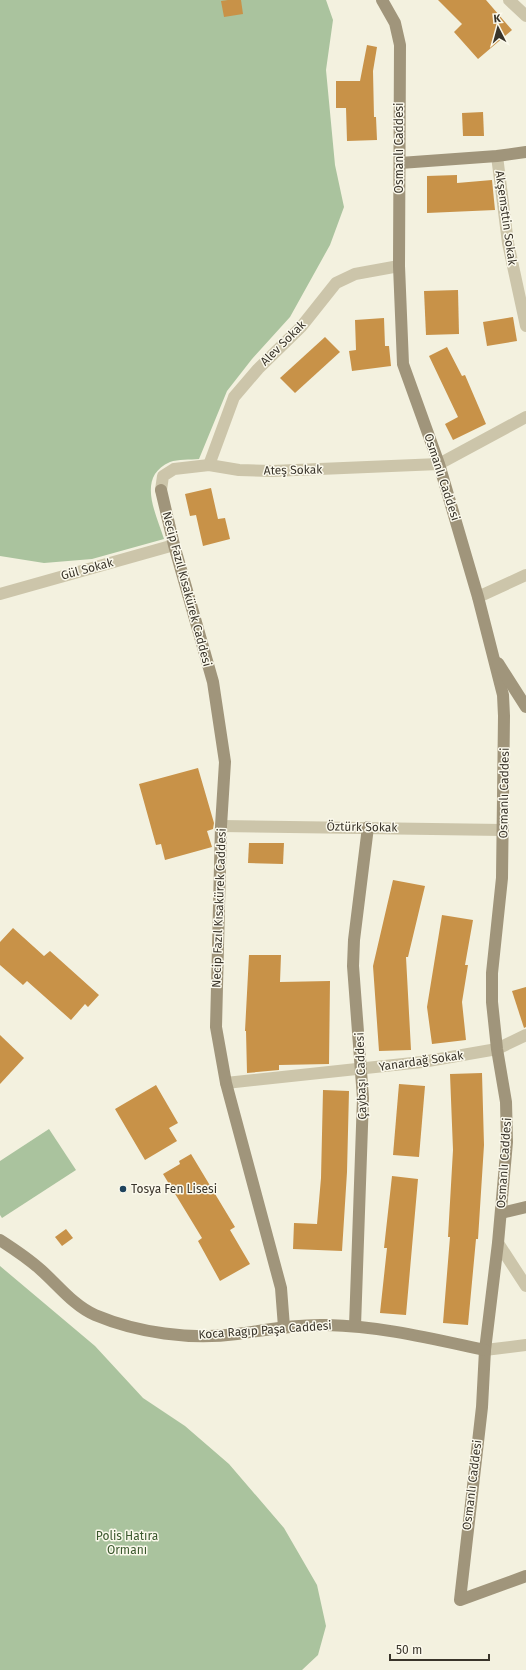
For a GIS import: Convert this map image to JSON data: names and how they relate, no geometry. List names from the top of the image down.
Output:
{
  "streets": {
    "street": [
      "Osmanlı Caddesi",
      "Akşemsttin Sokak",
      "Alev Sokak",
      "Ateş Sokak",
      "Gül Sokak",
      "Necip Fazıl Kısakürek Caddesi",
      "Öztürk Sokak",
      "Yanardağ Sokak",
      "Çaybaşı Caddesi",
      "Koca Ragıp Paşa Caddesi"
    ]
  },
  "crossings": [
    ["Osmanlı Caddesi", "Alev Sokak"],
    ["Osmanlı Caddesi", "Ateş Sokak"],
    ["Osmanlı Caddesi", "Öztürk Sokak"],
    ["Osmanlı Caddesi", "Yanardağ Sokak"],
    ["Osmanlı Caddesi", "Koca Ragıp Paşa Caddesi"],
    ["Alev Sokak", "Ateş Sokak"],
    ["Ateş Sokak", "Necip Fazıl Kısakürek Caddesi"],
    ["Gül Sokak", "Necip Fazıl Kısakürek Caddesi"],
    ["Necip Fazıl Kısakürek Caddesi", "Öztürk Sokak"],
    ["Necip Fazıl Kısakürek Caddesi", "Yanardağ Sokak"],
    ["Necip Fazıl Kısakürek Caddesi", "Koca Ragıp Paşa Caddesi"],
    ["Öztürk Sokak", "Çaybaşı Caddesi"],
    ["Yanardağ Sokak", "Çaybaşı Caddesi"],
    ["Çaybaşı Caddesi", "Koca Ragıp Paşa Caddesi"]
  ],
  "parks": ["Polis Hatıra Ormanı"],
  "places": ["Tosya Fen Lisesi"],
  "scale_bar": "50 m",
  "north": "top"
}
